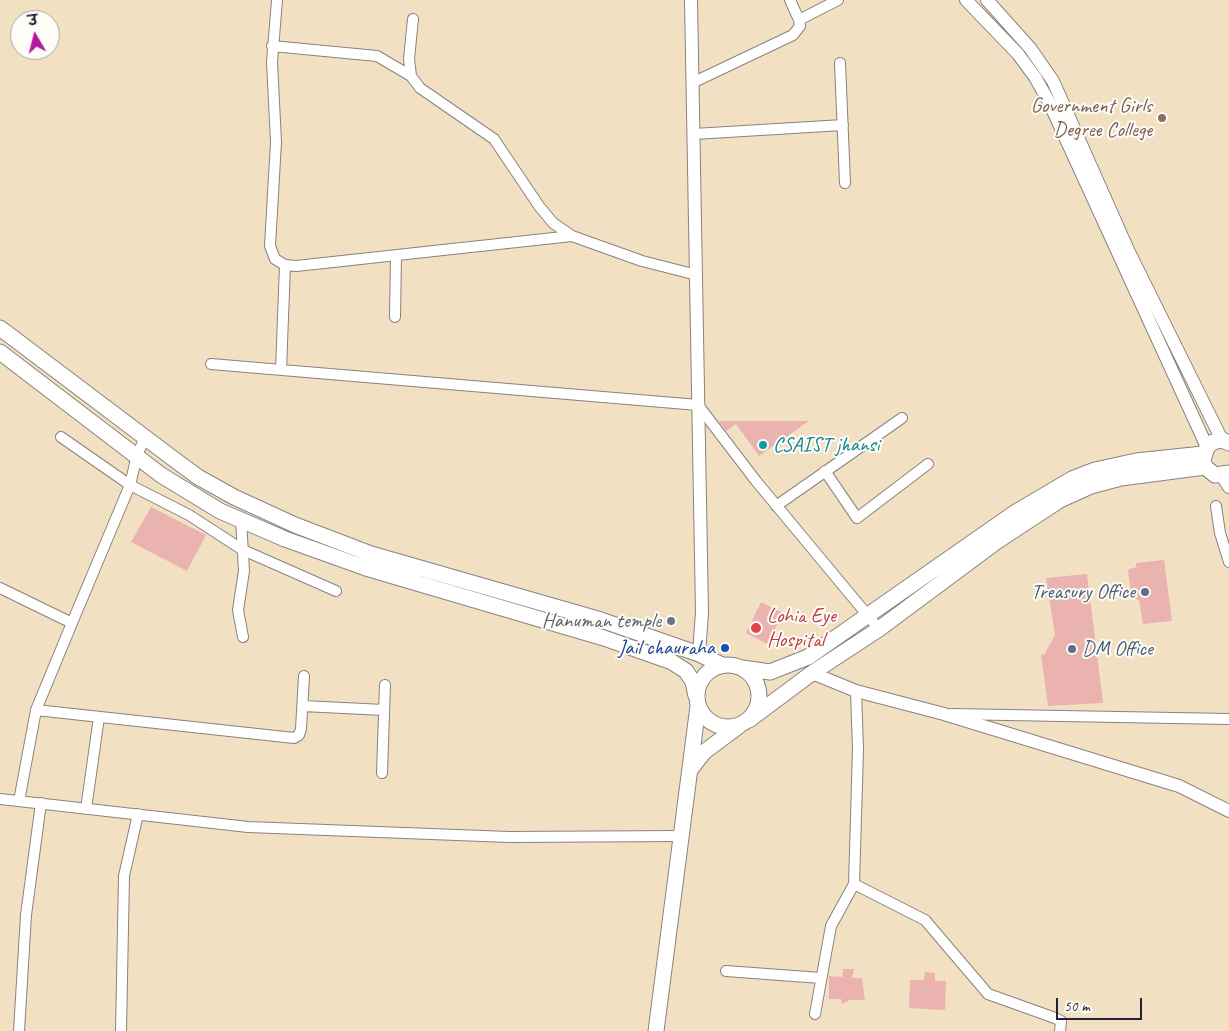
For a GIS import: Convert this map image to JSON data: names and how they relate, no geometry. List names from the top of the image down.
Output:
{
  "places": [
    "Government Girls Degree College",
    "CSAIST jhansi",
    "Treasury Office",
    "Hanuman temple",
    "Lohia Eye Hospital",
    "Jail chauraha",
    "DM Office"
  ],
  "scale_bar": "50 m",
  "north": "top"
}
